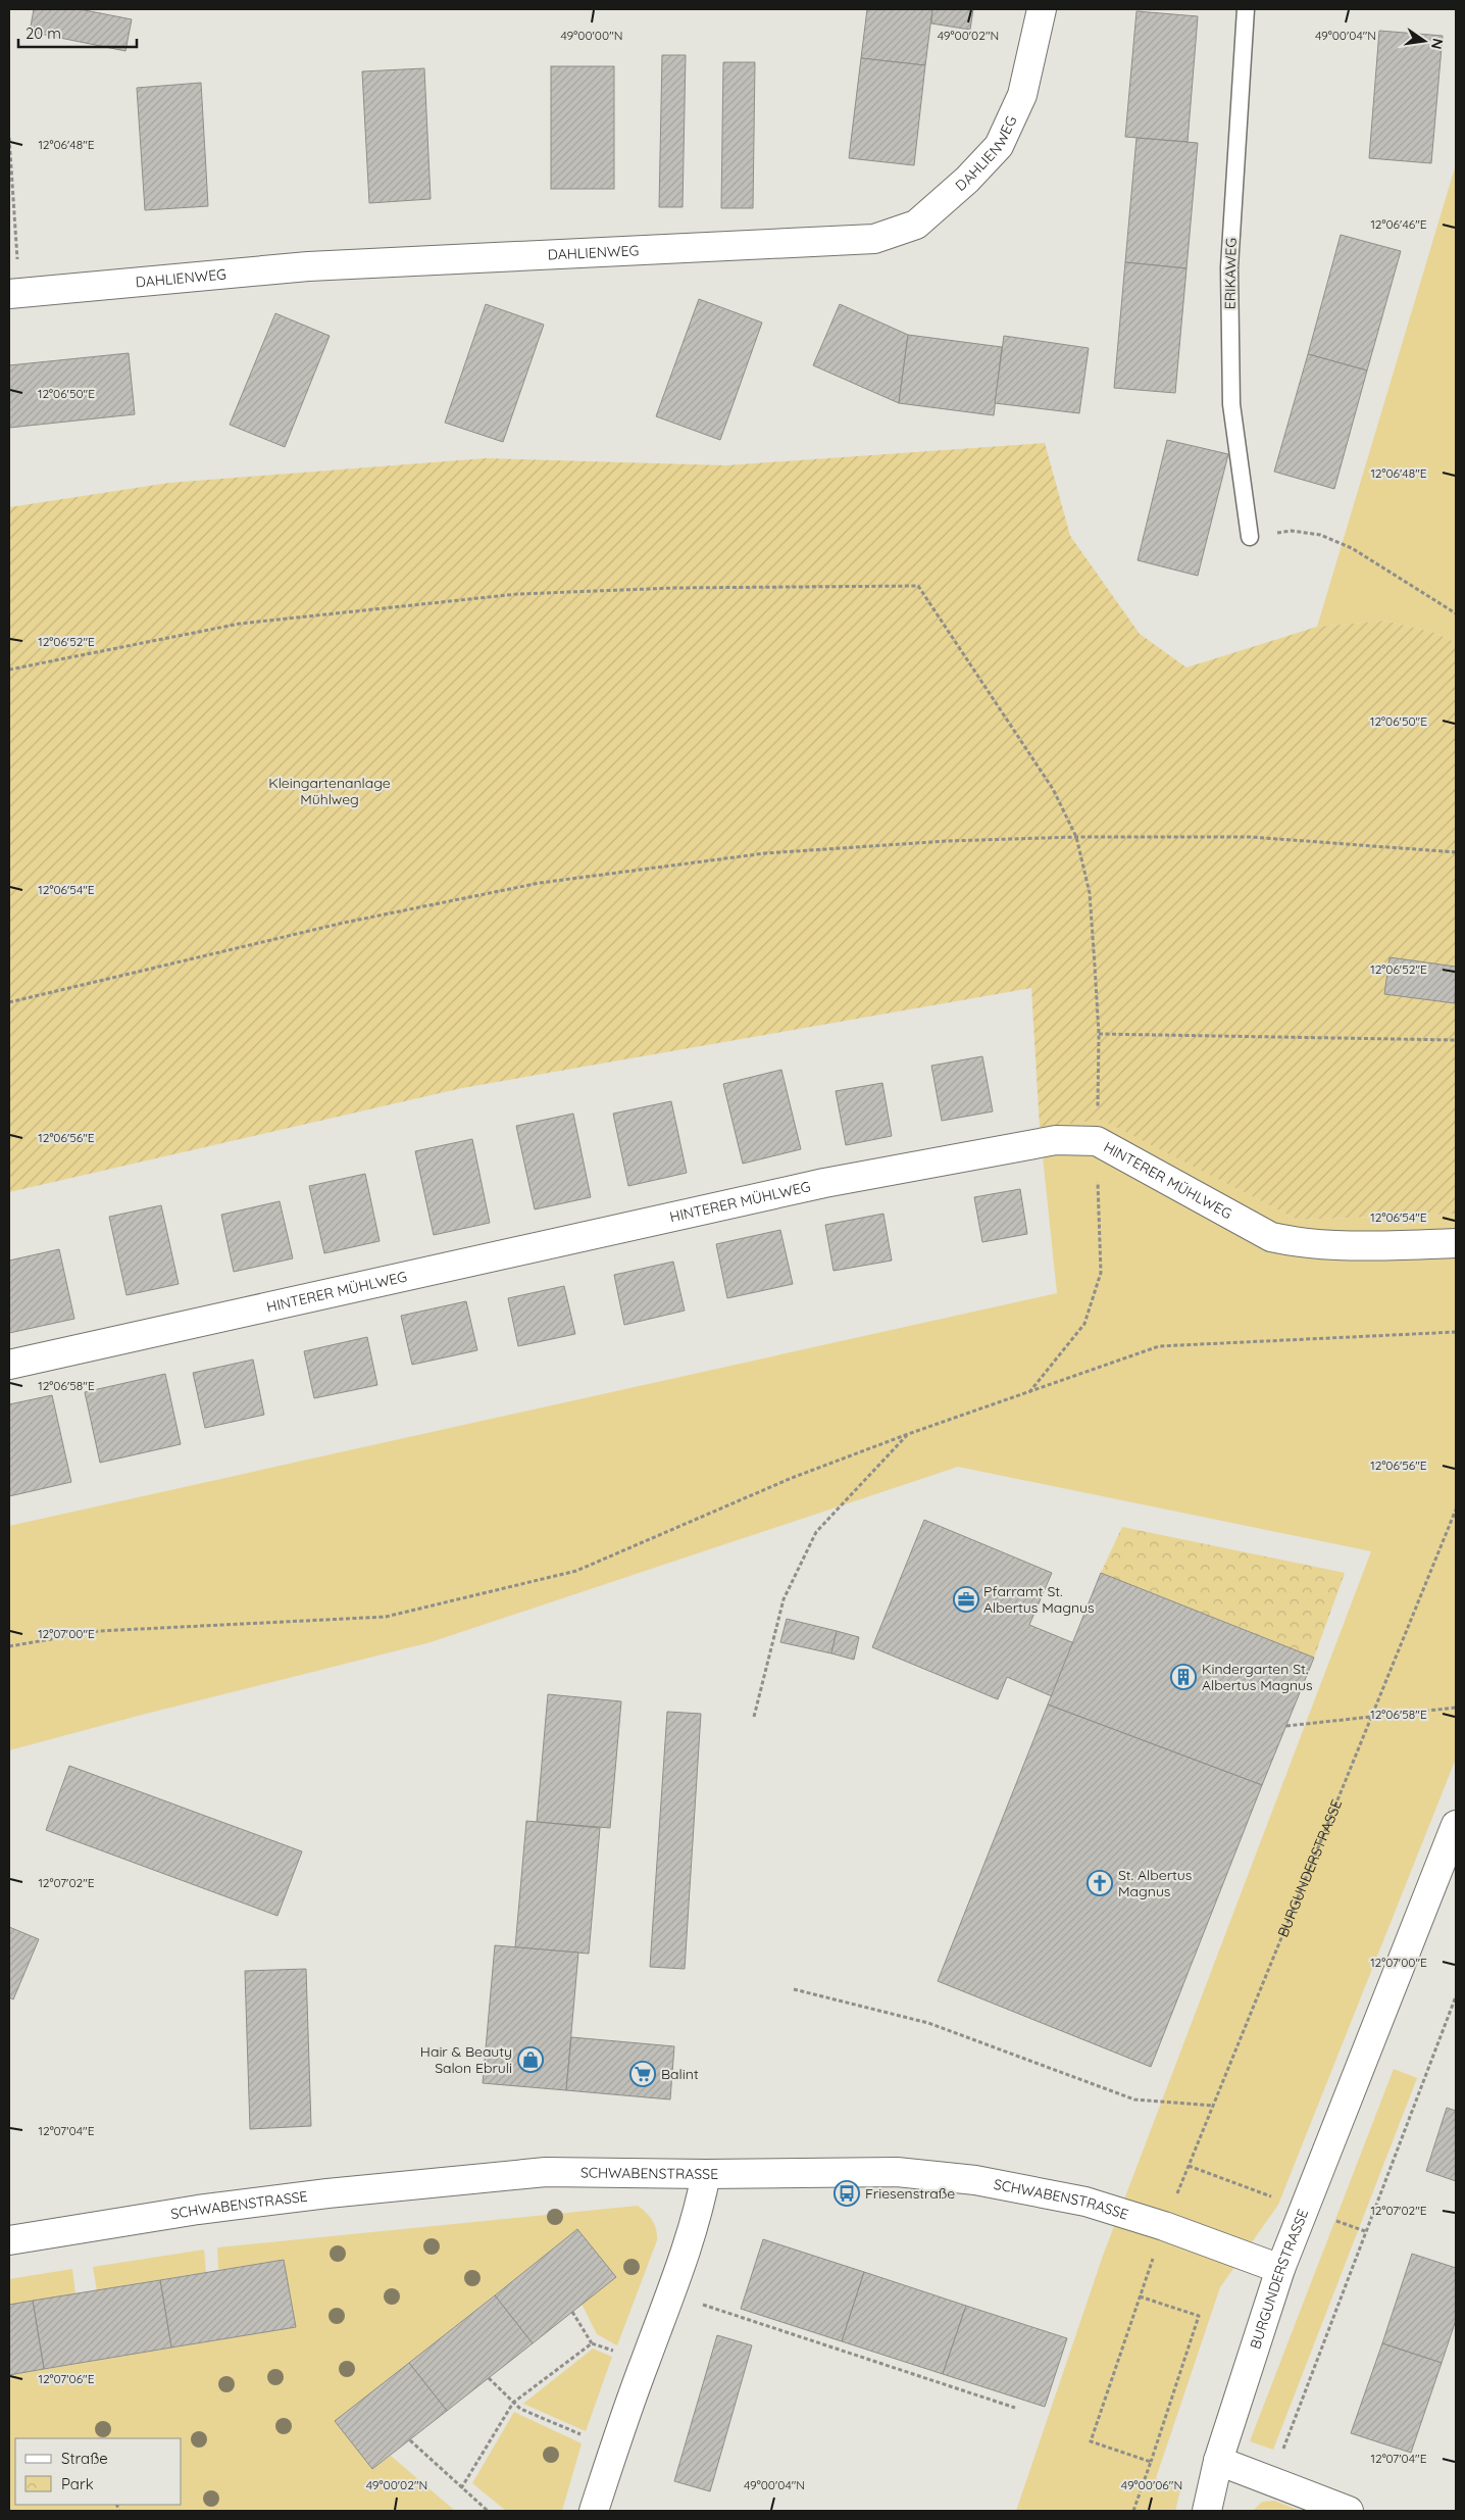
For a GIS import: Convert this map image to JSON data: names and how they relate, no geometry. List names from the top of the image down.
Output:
{
  "streets": {
    "street": [
      "DAHLIENWEG",
      "HINTERER MÜHLWEG",
      "BURGUNDERSTRASSE",
      "SCHWABENSTRASSE"
    ],
    "lane": ["ERIKAWEG"]
  },
  "crossings": [
    ["BURGUNDERSTRASSE", "SCHWABENSTRASSE"]
  ],
  "parks": ["Kleingartenanlage Mühlweg"],
  "places": {
    "office": ["Pfarramt St. Albertus Magnus"],
    "building": ["Kindergarten St. Albertus Magnus"],
    "church": ["St. Albertus Magnus"],
    "shop": ["Hair & Beauty Salon Ebruli"],
    "supermarket": ["Balint"],
    "bus stop": ["Friesenstraße"]
  },
  "legend": ["Straße", "Park"],
  "scale_bar": "20 m",
  "north": "right",
  "coordinates": [
    "49°00'00\"N",
    "49°00'02\"N",
    "49°00'04\"N",
    "12°06'48\"E",
    "12°06'46\"E",
    "12°06'50\"E",
    "12°06'52\"E",
    "12°06'54\"E",
    "12°06'56\"E",
    "12°06'58\"E",
    "12°07'00\"E",
    "12°07'02\"E",
    "12°07'04\"E",
    "12°07'06\"E",
    "49°00'06\"N"
  ]
}
